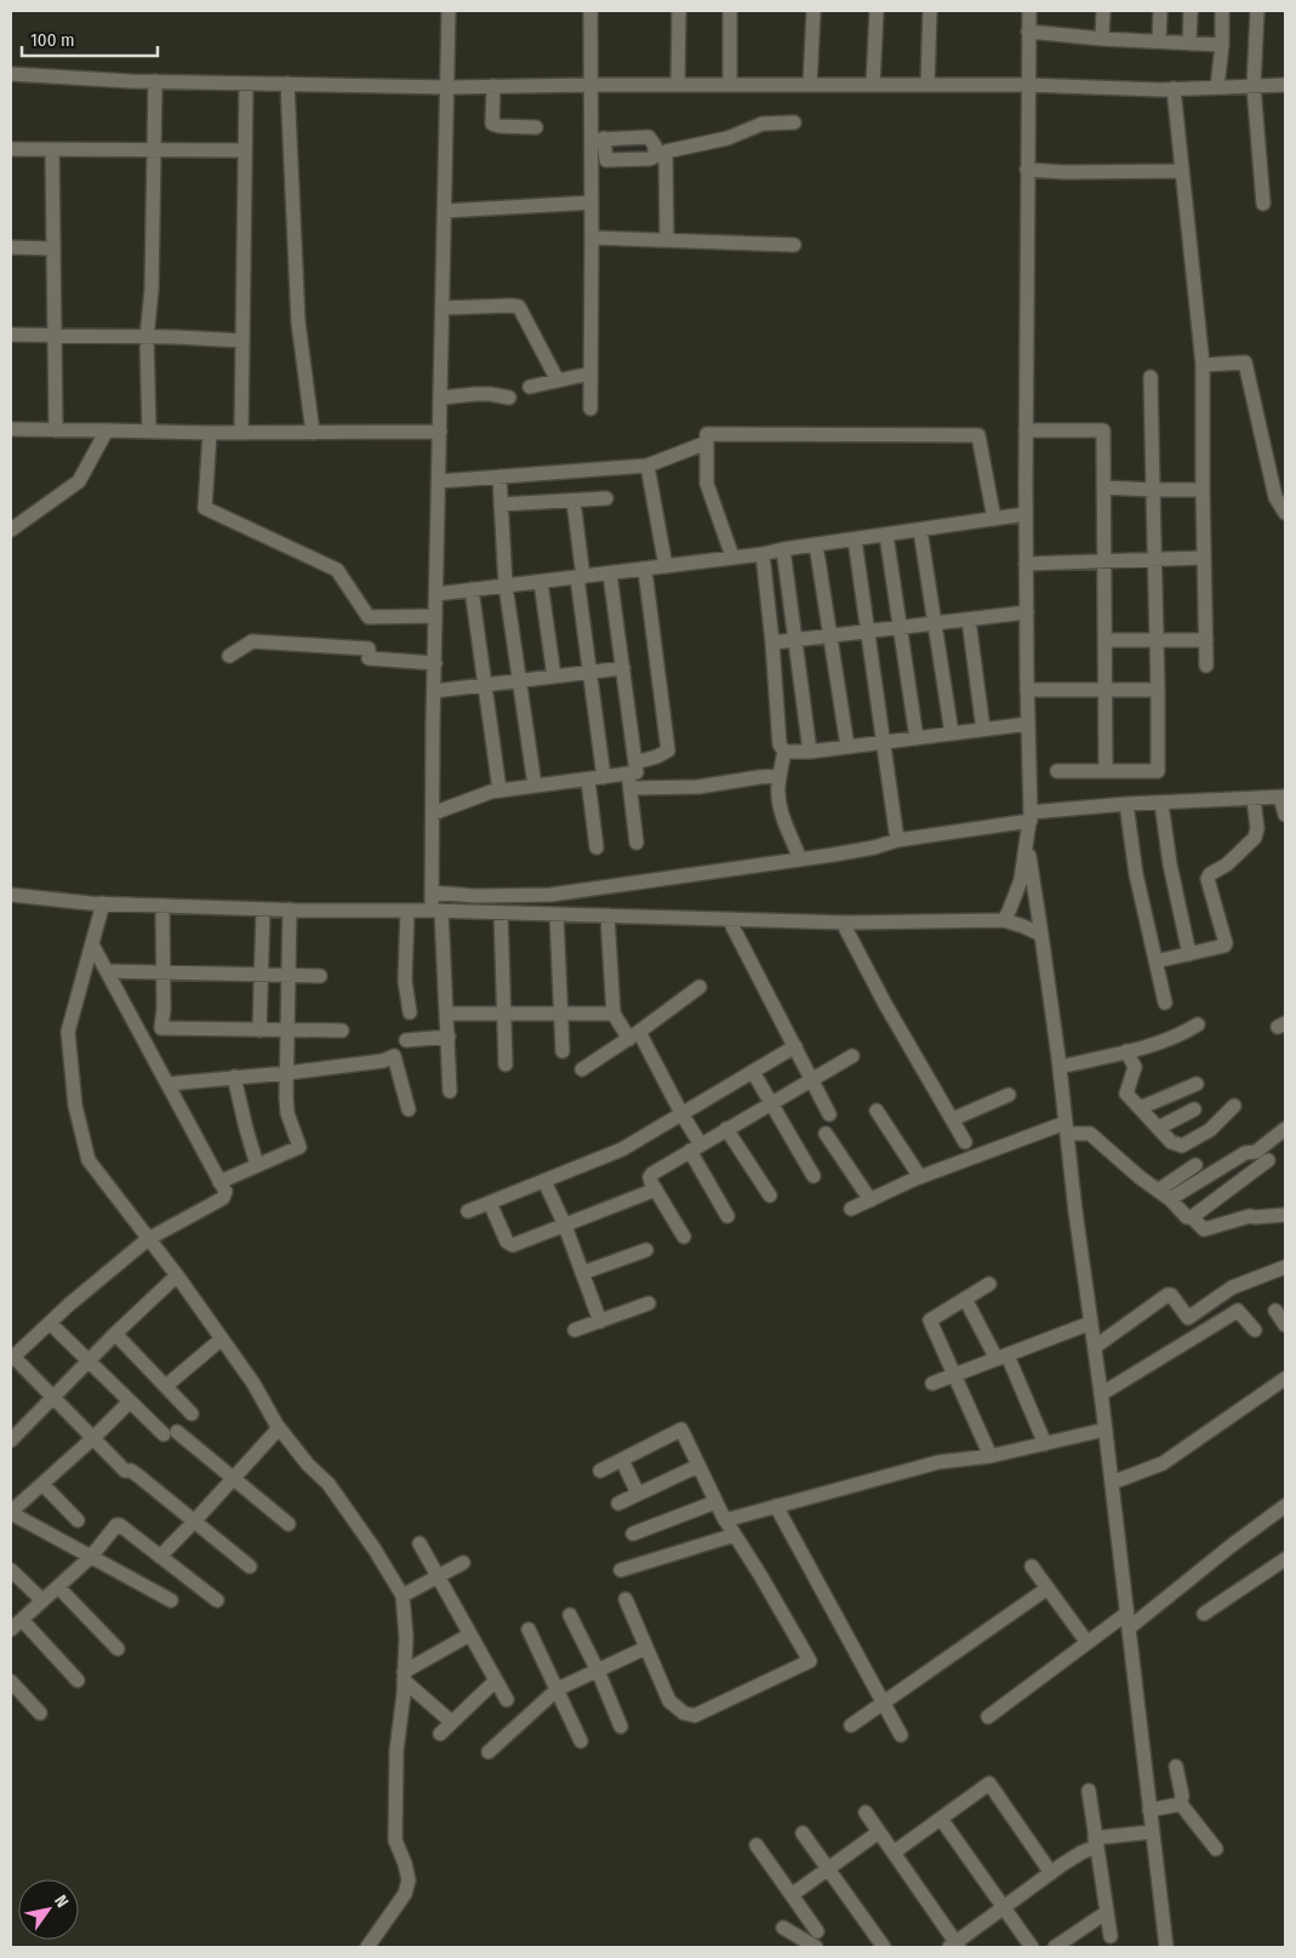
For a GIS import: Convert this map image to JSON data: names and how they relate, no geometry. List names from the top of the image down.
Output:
{
  "scale_bar": "100 m",
  "north": "top right"
}
